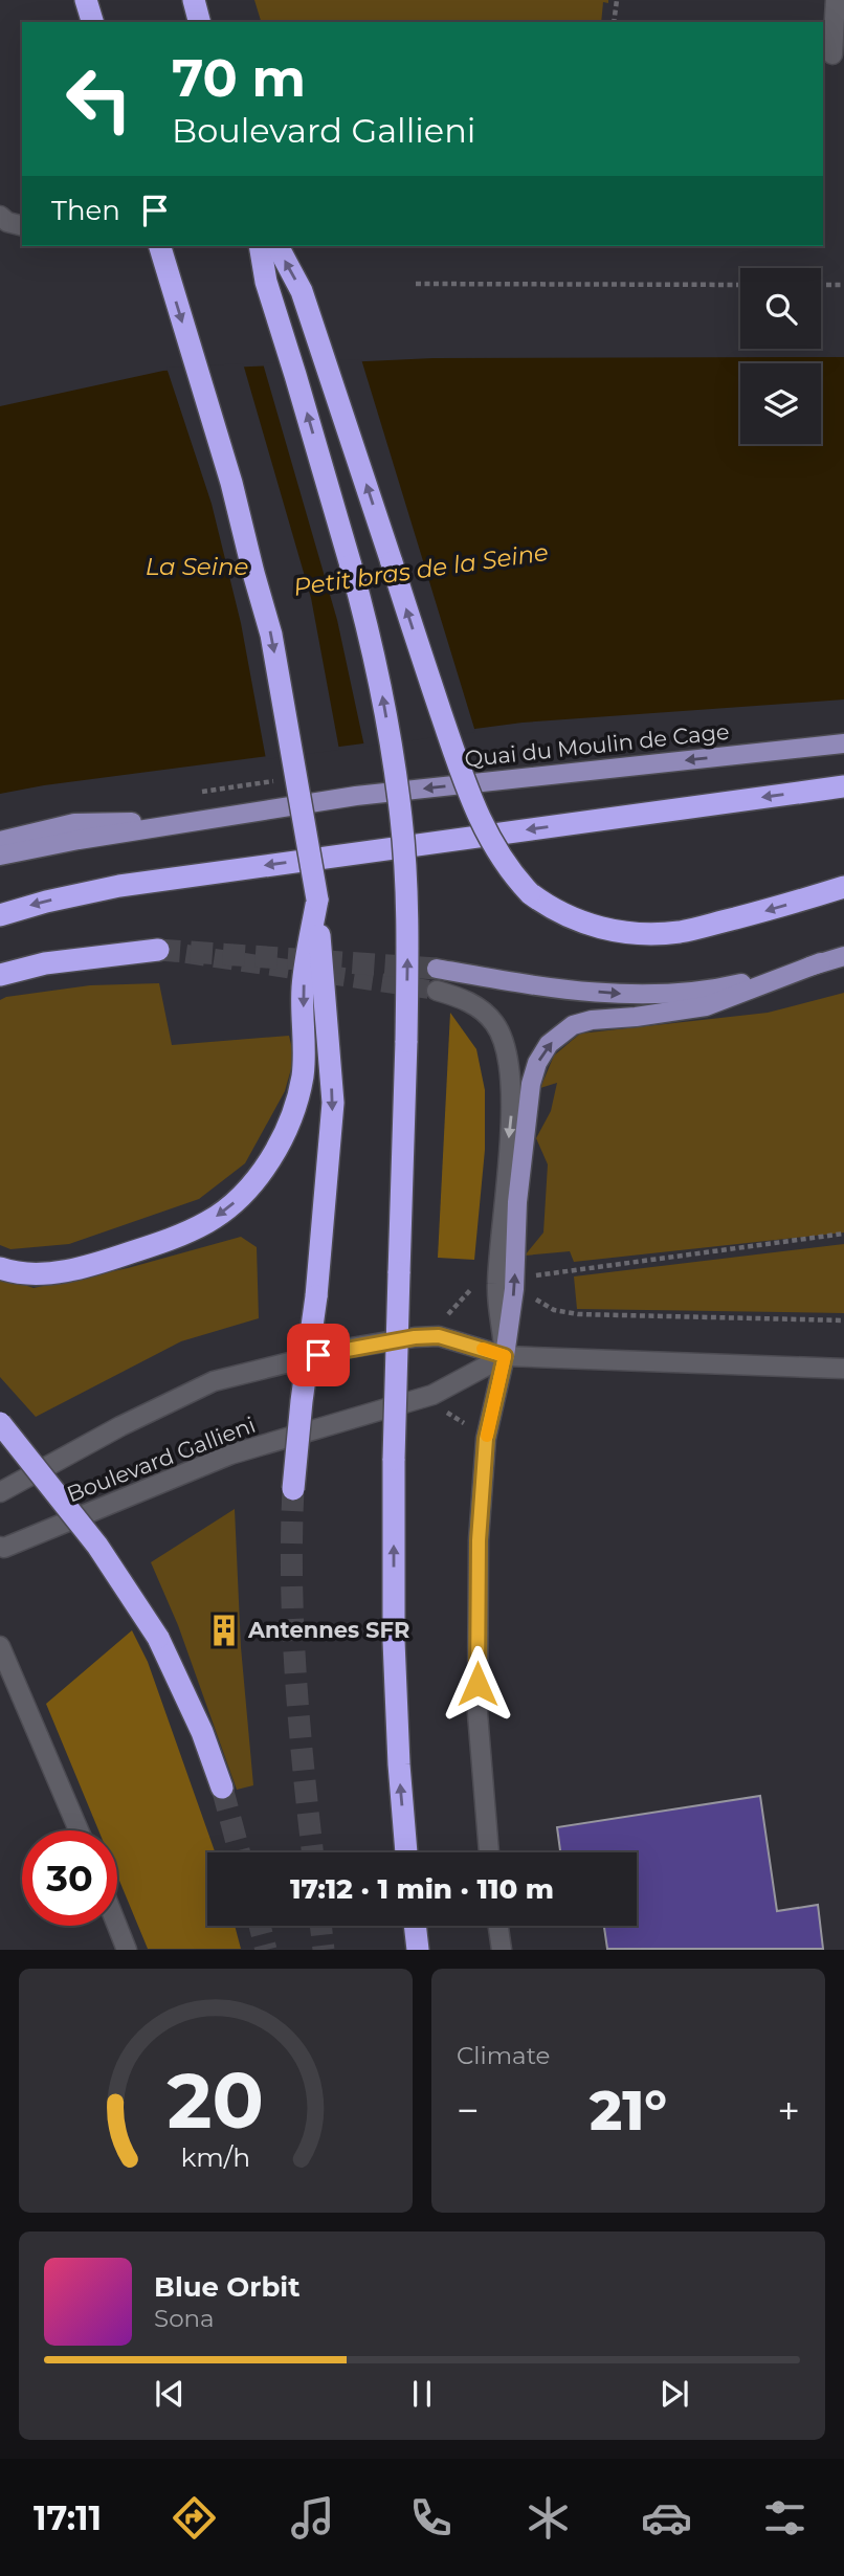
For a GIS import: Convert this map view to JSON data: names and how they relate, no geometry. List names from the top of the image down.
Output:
{
  "streets": {
    "main road": ["Quai du Moulin de Cage", "Boulevard Gallieni"]
  },
  "one_way": ["Quai du Moulin de Cage"],
  "water": ["La Seine", "Petit bras de la Seine"],
  "places": {
    "building": ["Antennes SFR"]
  },
  "page": {
    "turn": ["70 m", "Boulevard Gallieni"],
    "then": "Then",
    "limit": "30",
    "trip": "17:12 · 1 min · 110 m",
    "tile": "Climate",
    "heat": ["−", "21°", "+"],
    "song": ["Blue Orbit", "Sona"],
    "tabs": "17:11",
    "gauge": ["20", "km/h"]
  }
}
